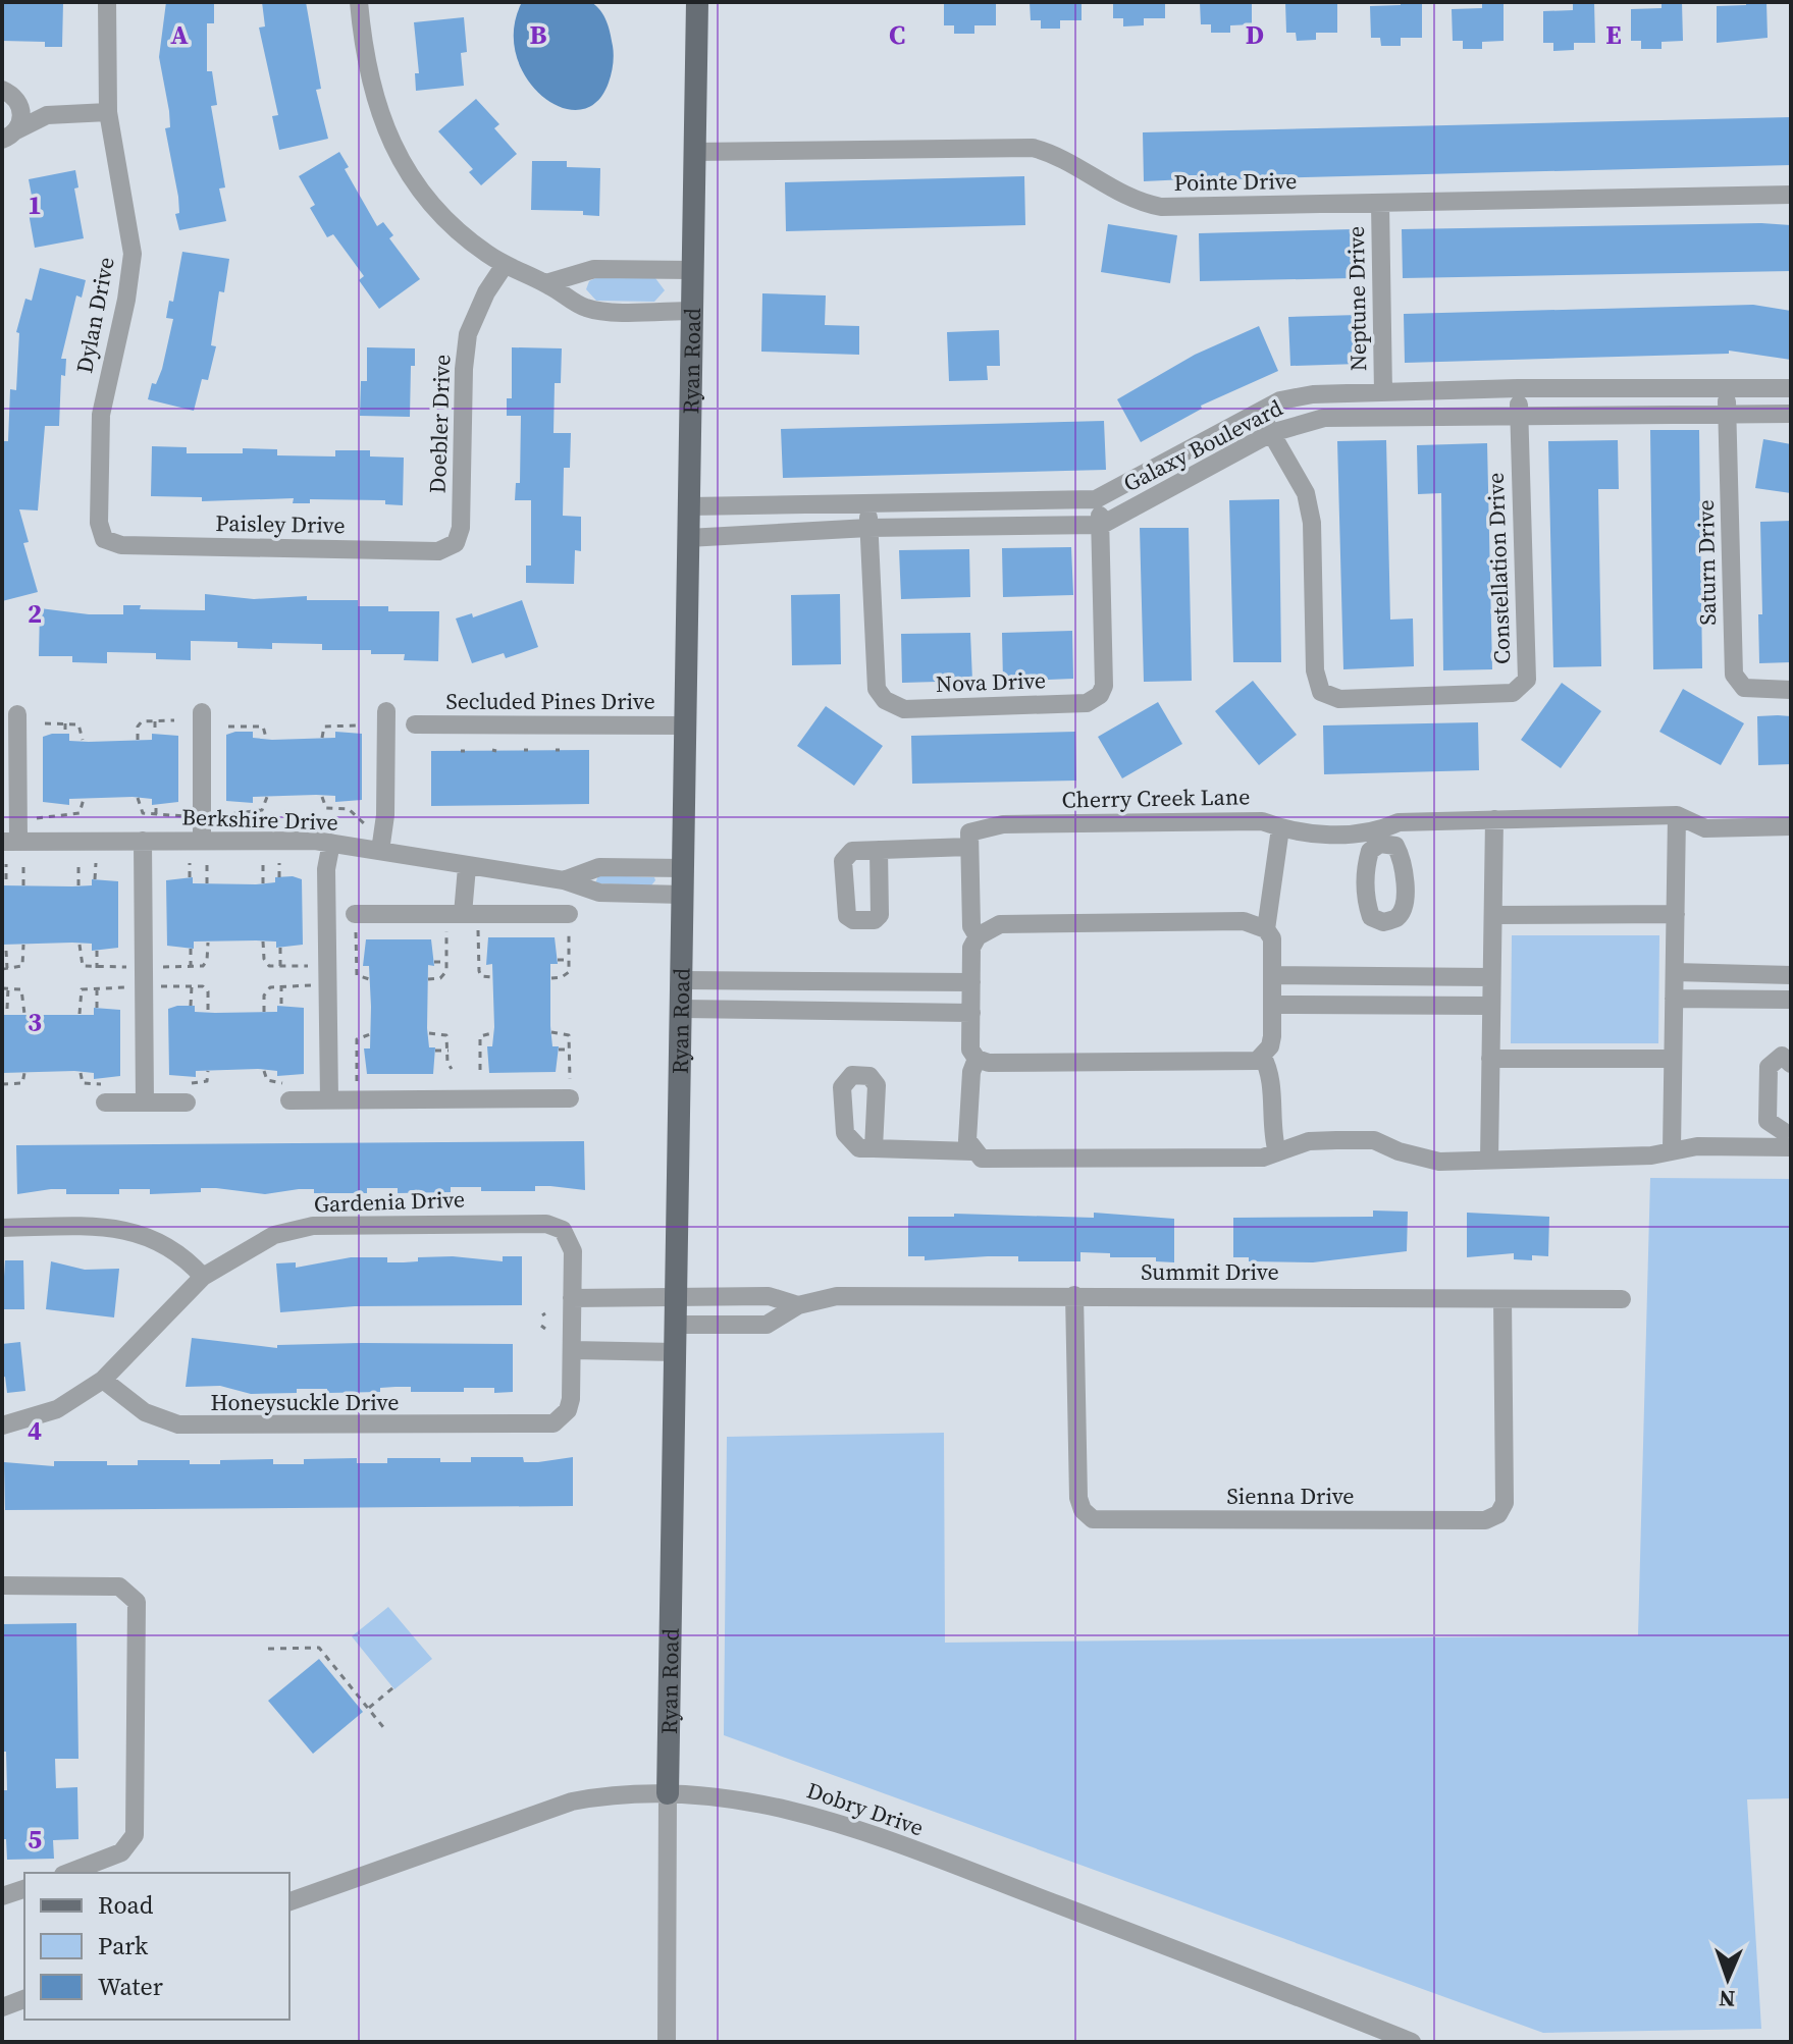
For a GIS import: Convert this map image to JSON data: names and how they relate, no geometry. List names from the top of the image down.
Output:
{
  "streets": {
    "main road": ["Ryan Road"],
    "street": [
      "Pointe Drive",
      "Neptune Drive",
      "Dylan Drive",
      "Doebler Drive",
      "Galaxy Boulevard",
      "Paisley Drive",
      "Saturn Drive",
      "Constellation Drive",
      "Nova Drive",
      "Secluded Pines Drive",
      "Cherry Creek Lane",
      "Berkshire Drive",
      "Gardenia Drive",
      "Summit Drive",
      "Honeysuckle Drive",
      "Sienna Drive",
      "Dobry Drive"
    ]
  },
  "crossings": [
    ["Pointe Drive", "Neptune Drive"],
    ["Pointe Drive", "Ryan Road"],
    ["Neptune Drive", "Galaxy Boulevard"],
    ["Dylan Drive", "Paisley Drive"],
    ["Ryan Road", "Galaxy Boulevard"],
    ["Ryan Road", "Secluded Pines Drive"],
    ["Ryan Road", "Berkshire Drive"],
    ["Ryan Road", "Summit Drive"],
    ["Ryan Road", "Dobry Drive"],
    ["Doebler Drive", "Paisley Drive"],
    ["Galaxy Boulevard", "Saturn Drive"],
    ["Galaxy Boulevard", "Constellation Drive"],
    ["Galaxy Boulevard", "Nova Drive"],
    ["Gardenia Drive", "Honeysuckle Drive"],
    ["Summit Drive", "Sienna Drive"]
  ],
  "legend": ["Road", "Park", "Water"],
  "north": "bottom",
  "grid": {
    "columns": [
      "A",
      "B",
      "C",
      "D",
      "E"
    ],
    "rows": [
      "1",
      "2",
      "3",
      "4",
      "5"
    ]
  }
}
